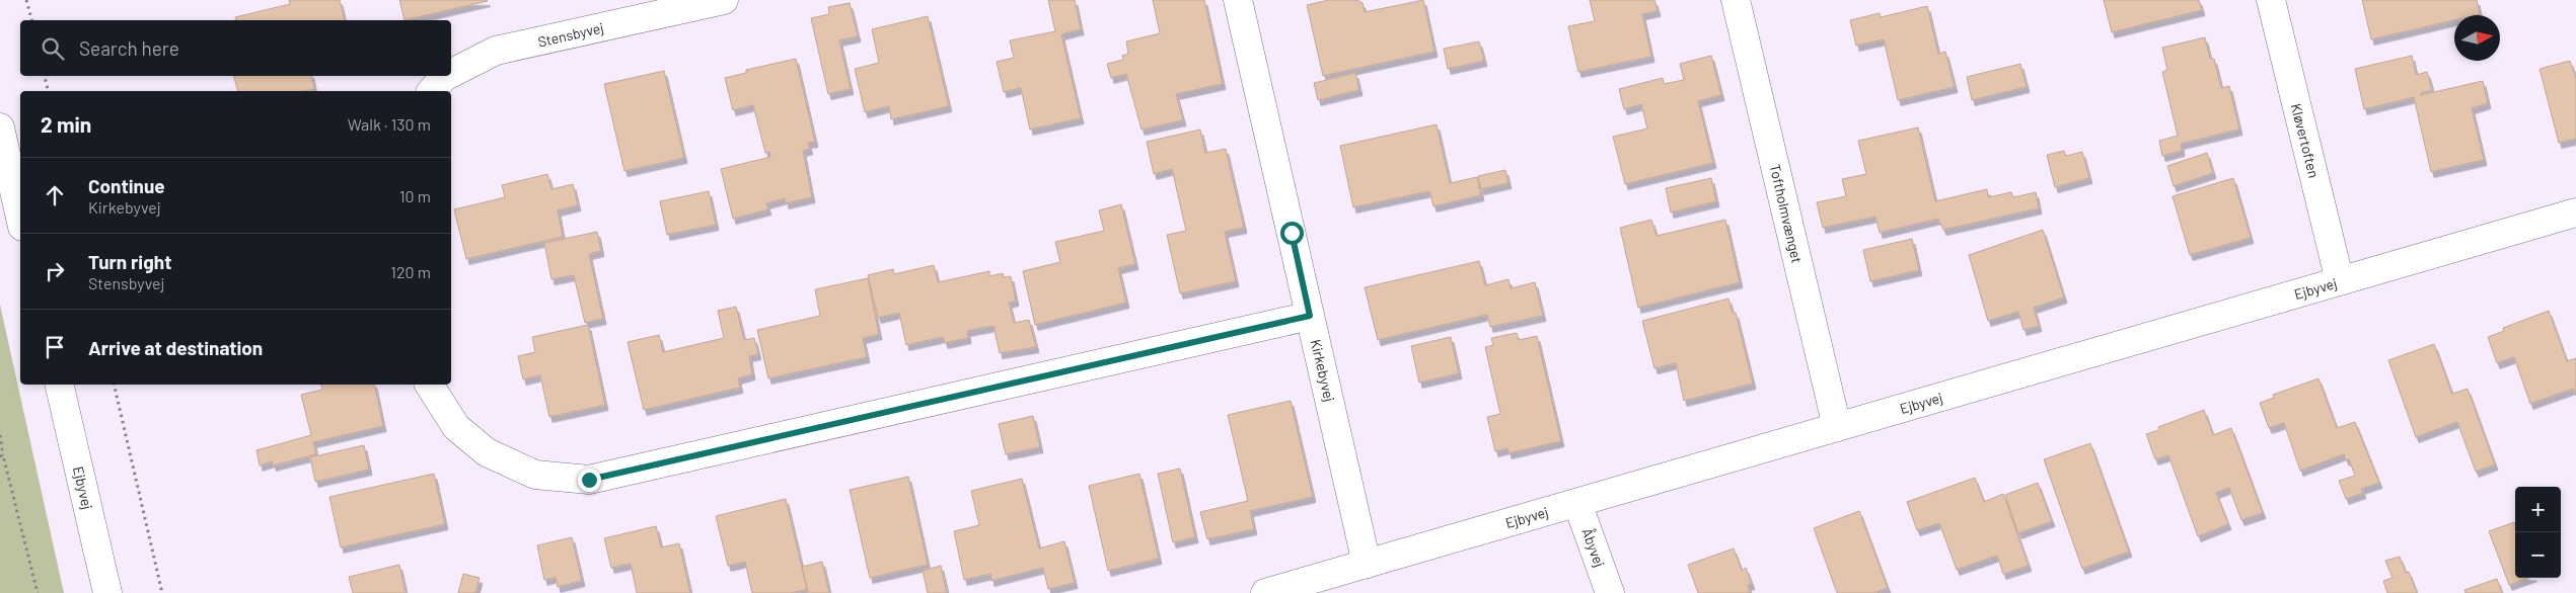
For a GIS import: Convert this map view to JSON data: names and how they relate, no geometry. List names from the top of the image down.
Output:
{
  "streets": {
    "street": [
      "Stensbyvej",
      "Kløvertoften",
      "Toftholmvænget",
      "Ejbyvej",
      "Kirkebyvej",
      "Åbyvej"
    ]
  },
  "crossings": [
    ["Kløvertoften", "Ejbyvej"],
    ["Toftholmvænget", "Ejbyvej"],
    ["Ejbyvej", "Kirkebyvej"],
    ["Ejbyvej", "Åbyvej"]
  ],
  "north": "right",
  "page": {
    "search": "Search here",
    "heading": ["2 min", "Walk · 130 m"],
    "list": [
      ["Continue", "Kirkebyvej", "10 m"],
      ["Turn right", "Stensbyvej", "120 m"],
      "Arrive at destination"
    ],
    "map_buttons": ["+", "−"]
  }
}
